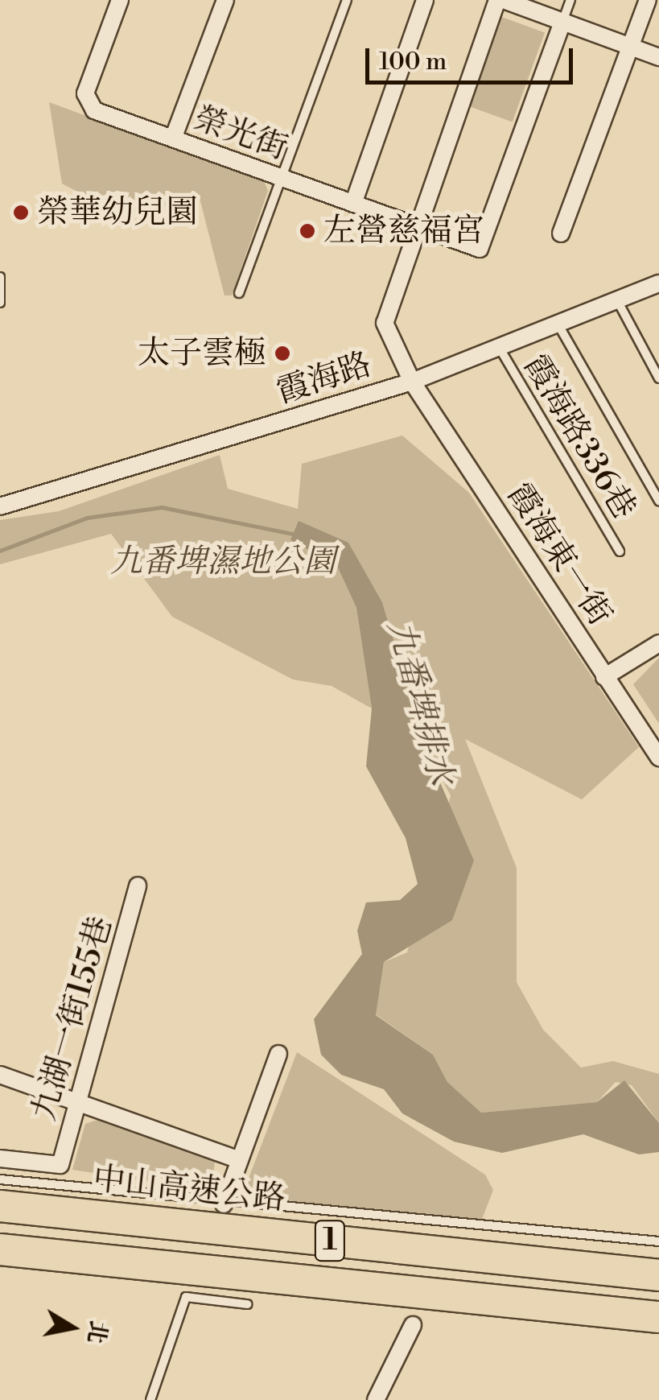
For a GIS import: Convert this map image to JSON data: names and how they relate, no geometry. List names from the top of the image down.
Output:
{
  "streets": {
    "highway": ["中山高速公路", "1"],
    "street": [
      "榮光街",
      "霞海路",
      "霞海東一街",
      "九湖一街155巷"
    ],
    "lane": ["霞海路336巷"]
  },
  "crossings": [
    ["榮光街", "霞海東一街"],
    ["霞海路", "霞海路336巷"],
    ["霞海路", "霞海東一街"]
  ],
  "water": ["九番埤排水"],
  "parks": ["九番埤濕地公園"],
  "places": ["榮華幼兒園", "左營慈福宮", "太子雲極"],
  "scale_bar": "100 m",
  "north": "right"
}
